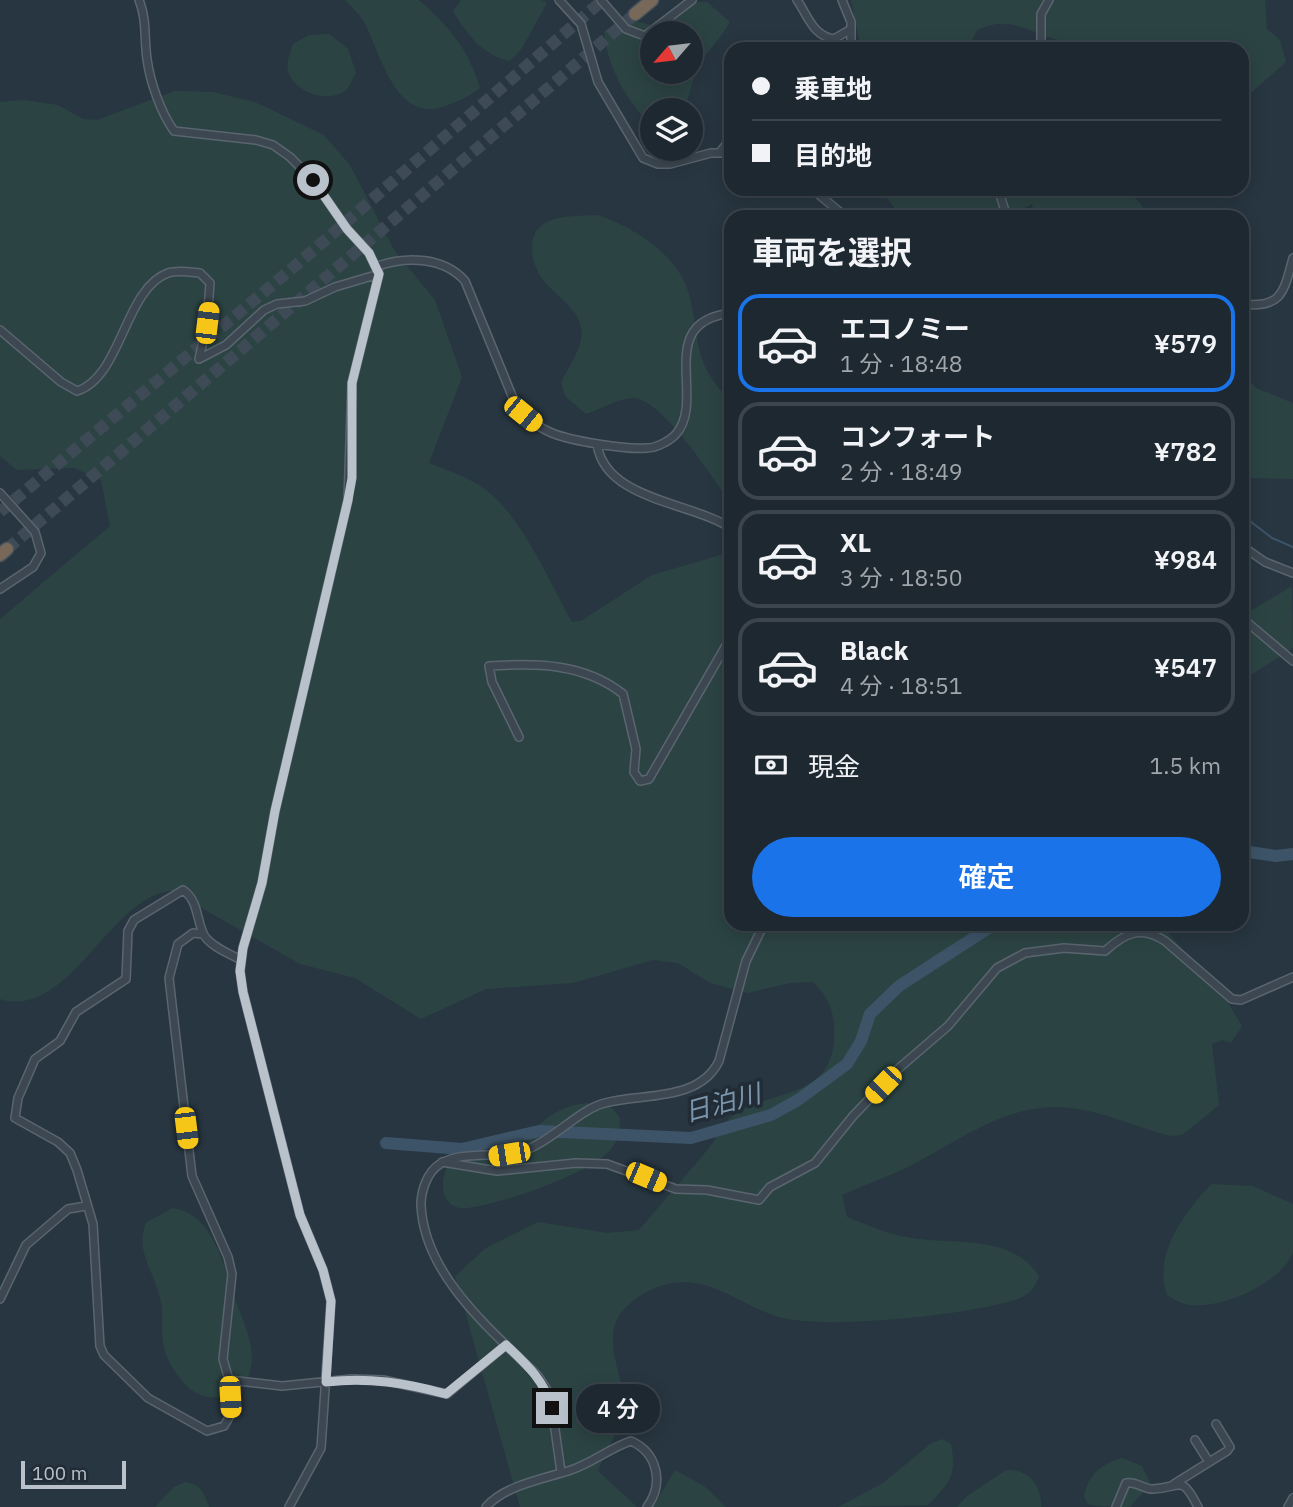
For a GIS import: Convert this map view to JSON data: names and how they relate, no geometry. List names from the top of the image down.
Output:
{
  "water": ["日泊川"],
  "scale_bar": "100 m",
  "north": "bottom left",
  "page": {
    "banner": ["乗車地", "目的地"],
    "heading": "車両を選択",
    "list": [
      {
        "name": "エコノミー",
        "note": "1 分 · 18:48",
        "value": "¥579"
      },
      {
        "name": "コンフォート",
        "note": "2 分 · 18:49",
        "value": "¥782"
      },
      {
        "name": "XL",
        "note": "3 分 · 18:50",
        "value": "¥984"
      },
      {
        "name": "Black",
        "note": "4 分 · 18:51",
        "value": "¥547"
      }
    ],
    "pay": ["現金", "1.5 km"],
    "buttons": "確定",
    "bubble": "4 分",
    "scale": "100 m"
  }
}
